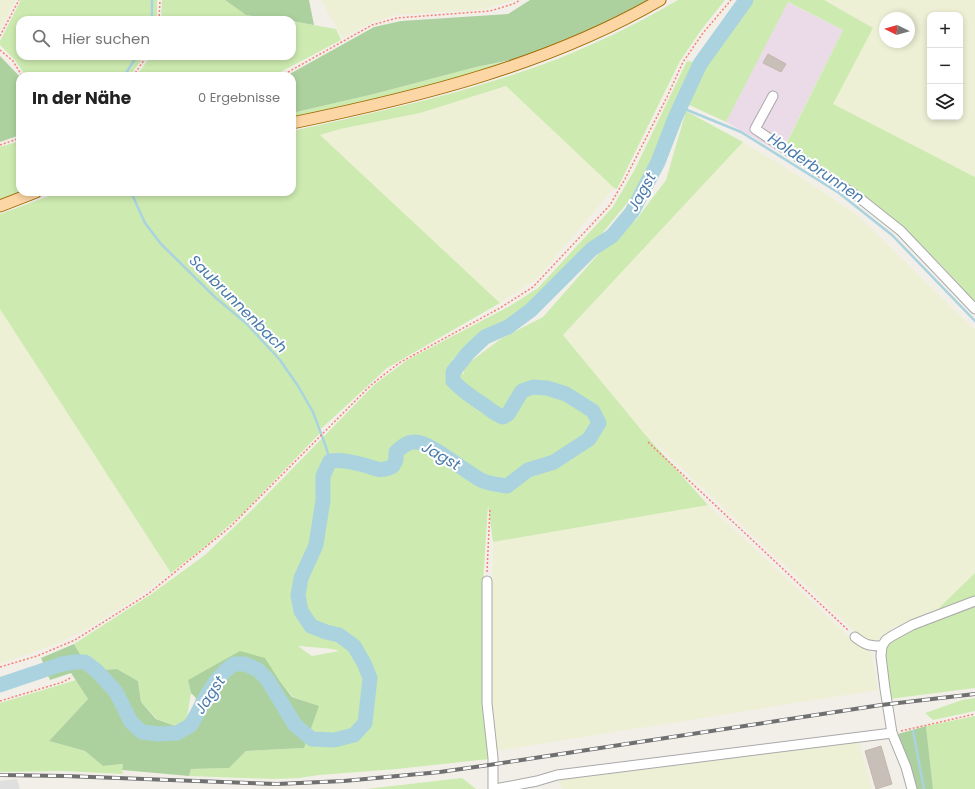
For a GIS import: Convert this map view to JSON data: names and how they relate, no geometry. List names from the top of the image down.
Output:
{
  "water": ["Holderbrunnen", "Jagst", "Saubrunnenbach"],
  "north": "left",
  "page": {
    "map_buttons": ["+", "−"],
    "search": "Hier suchen",
    "heading": ["In der Nähe", "0 Ergebnisse"]
  }
}
